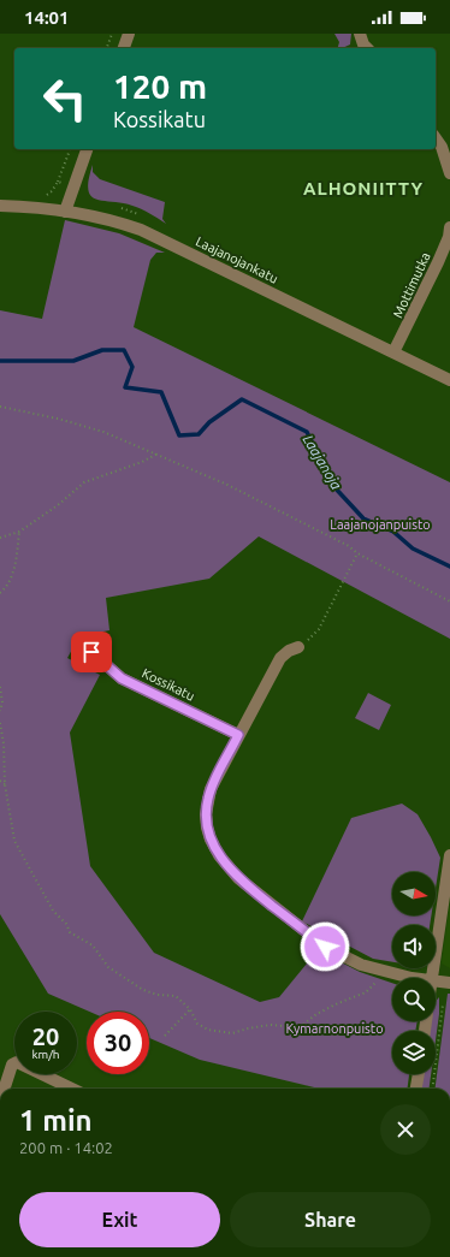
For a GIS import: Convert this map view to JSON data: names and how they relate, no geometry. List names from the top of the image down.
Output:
{
  "streets": {
    "street": ["Laajanojankatu", "Mottimutka", "Kossikatu"]
  },
  "crossings": [
    ["Laajanojankatu", "Mottimutka"]
  ],
  "districts": ["ALHONIITTY"],
  "water": ["Laajanoja"],
  "parks": ["Laajanojanpuisto", "Kymarnonpuisto"],
  "north": "right",
  "page": {
    "status": "14:01",
    "turn": ["120 m", "Kossikatu"],
    "speed": "20 km/h",
    "limit": "30",
    "heading": ["1 min", "200 m · 14:02"],
    "buttons": ["Exit", "Share"]
  }
}
